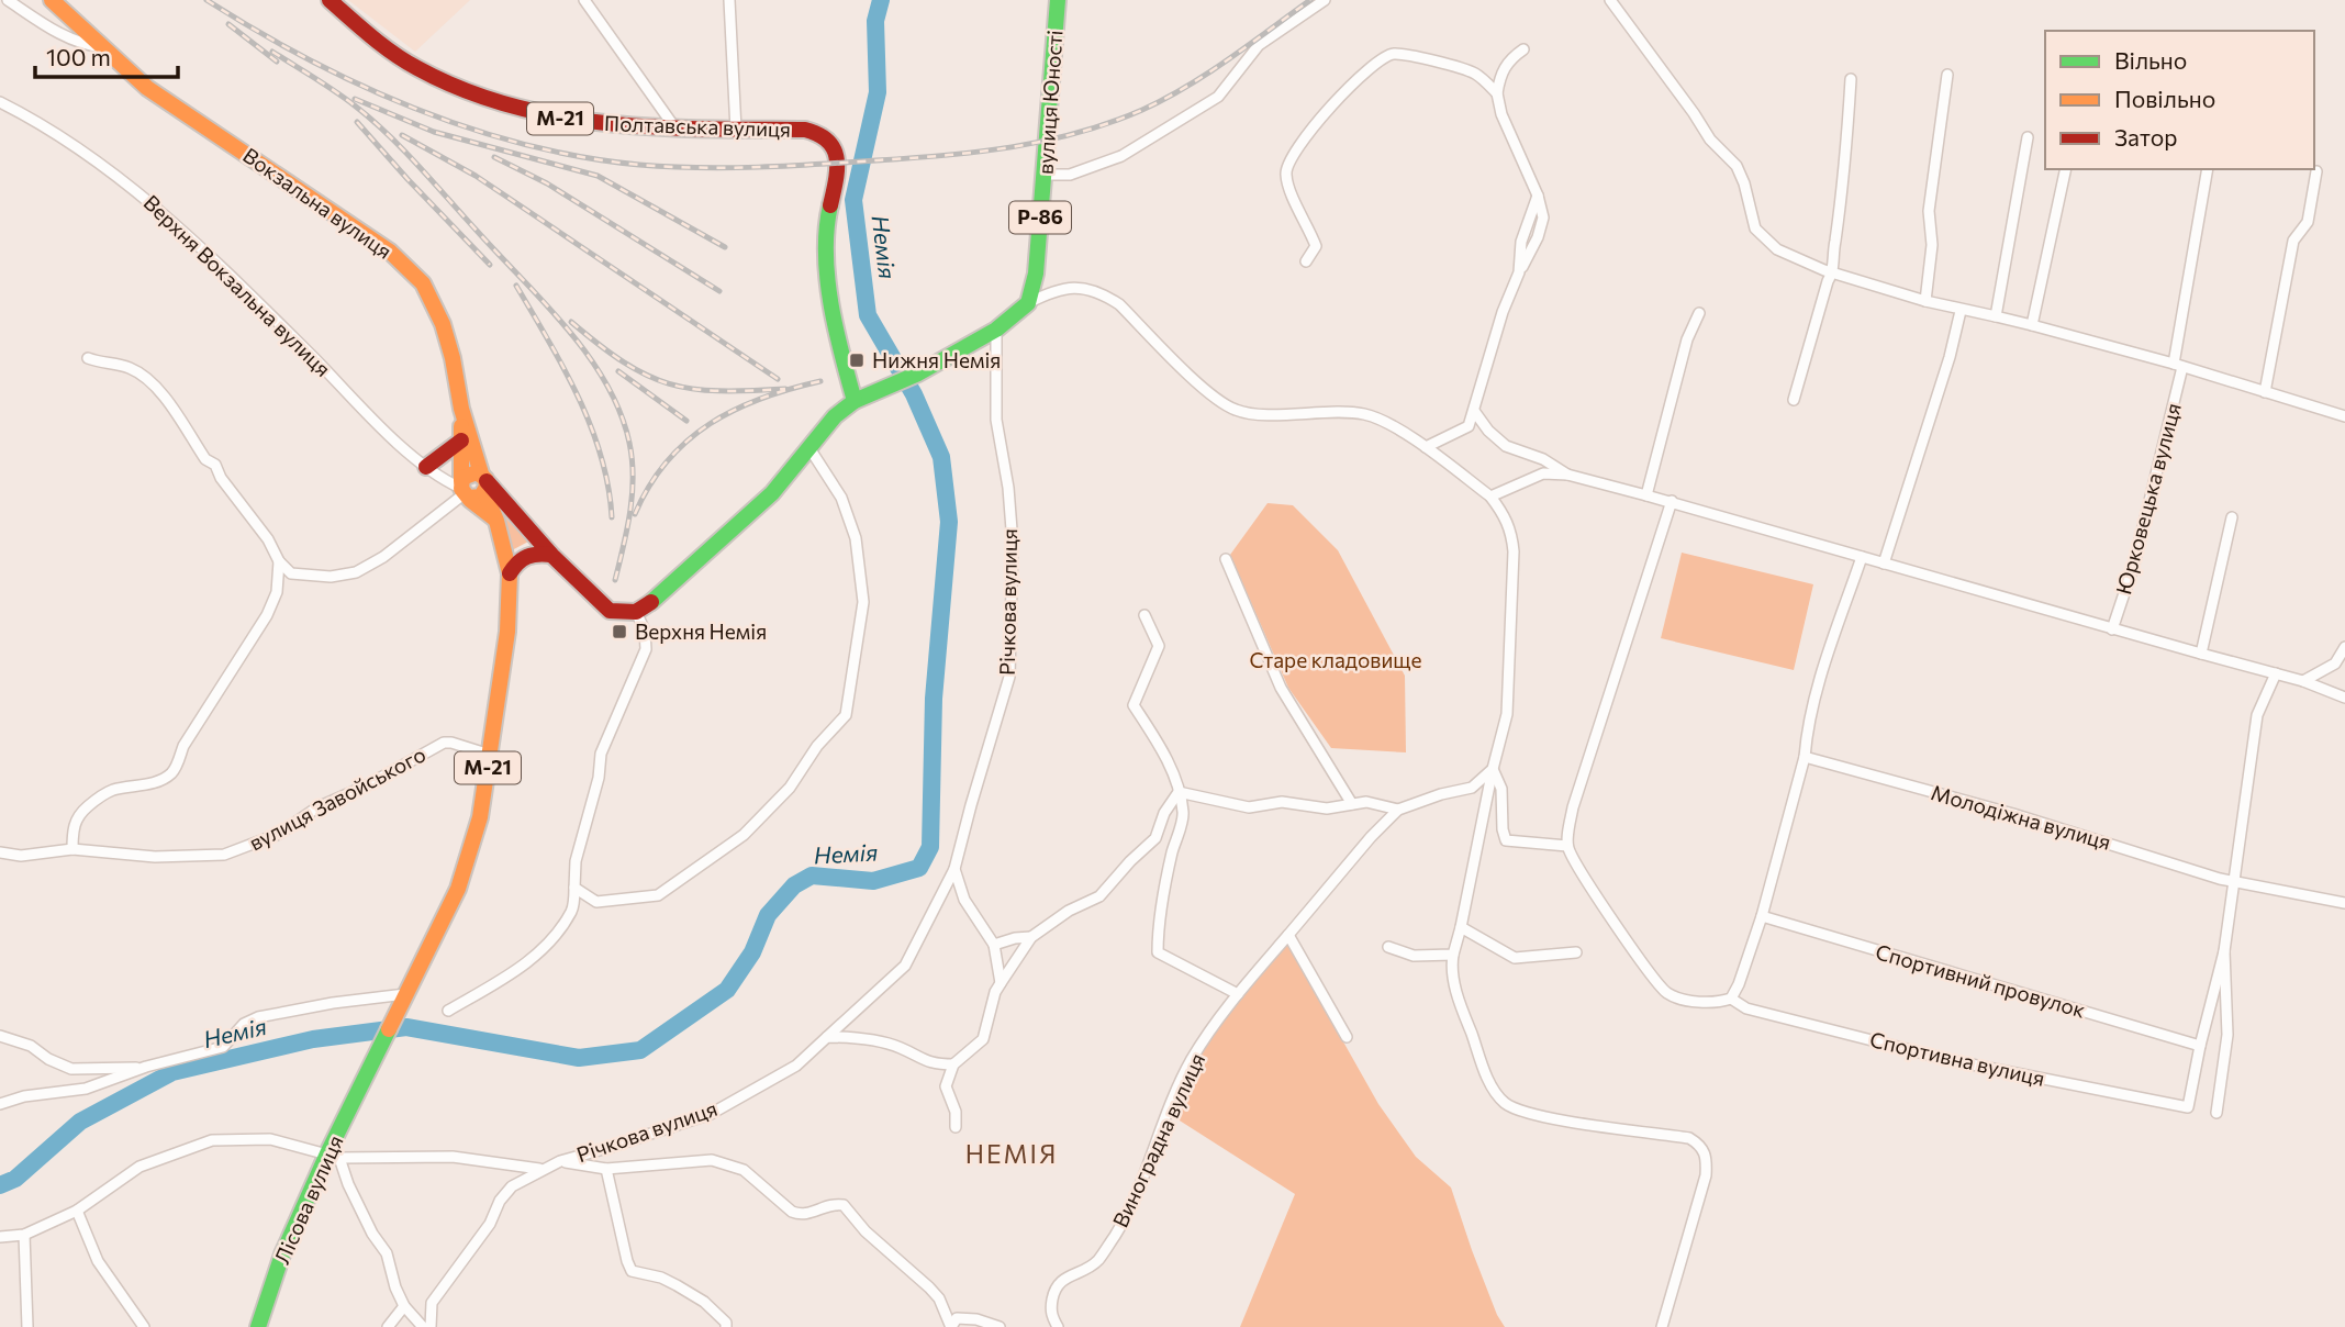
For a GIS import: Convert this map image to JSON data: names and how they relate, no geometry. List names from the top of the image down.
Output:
{
  "streets": {
    "main road": [
      "вулиця Юності",
      "М-21",
      "Полтавська вулиця",
      "Вокзальна вулиця",
      "Р-86",
      "Лісова вулиця"
    ],
    "street": [
      "Верхня Вокзальна вулиця",
      "Юрковецька вулиця",
      "Річкова вулиця",
      "вулиця Завойського",
      "Молодіжна вулиця",
      "Спортивний провулок",
      "Спортивна вулиця",
      "Виноградна вулиця"
    ]
  },
  "crossings": [
    ["М-21", "Вокзальна вулиця"],
    ["М-21", "Верхня Вокзальна вулиця"],
    ["М-21", "вулиця Завойського"],
    ["М-21", "Лісова вулиця"],
    ["Вокзальна вулиця", "Верхня Вокзальна вулиця"],
    ["Спортивний провулок", "Спортивна вулиця"]
  ],
  "districts": ["НЕМІЯ"],
  "water": ["Немія"],
  "parks": ["Старе кладовище"],
  "places": {
    "transit": ["Нижня Немія", "Верхня Немія"]
  },
  "legend": ["Вільно", "Повільно", "Затор"],
  "scale_bar": "100 m"
}
